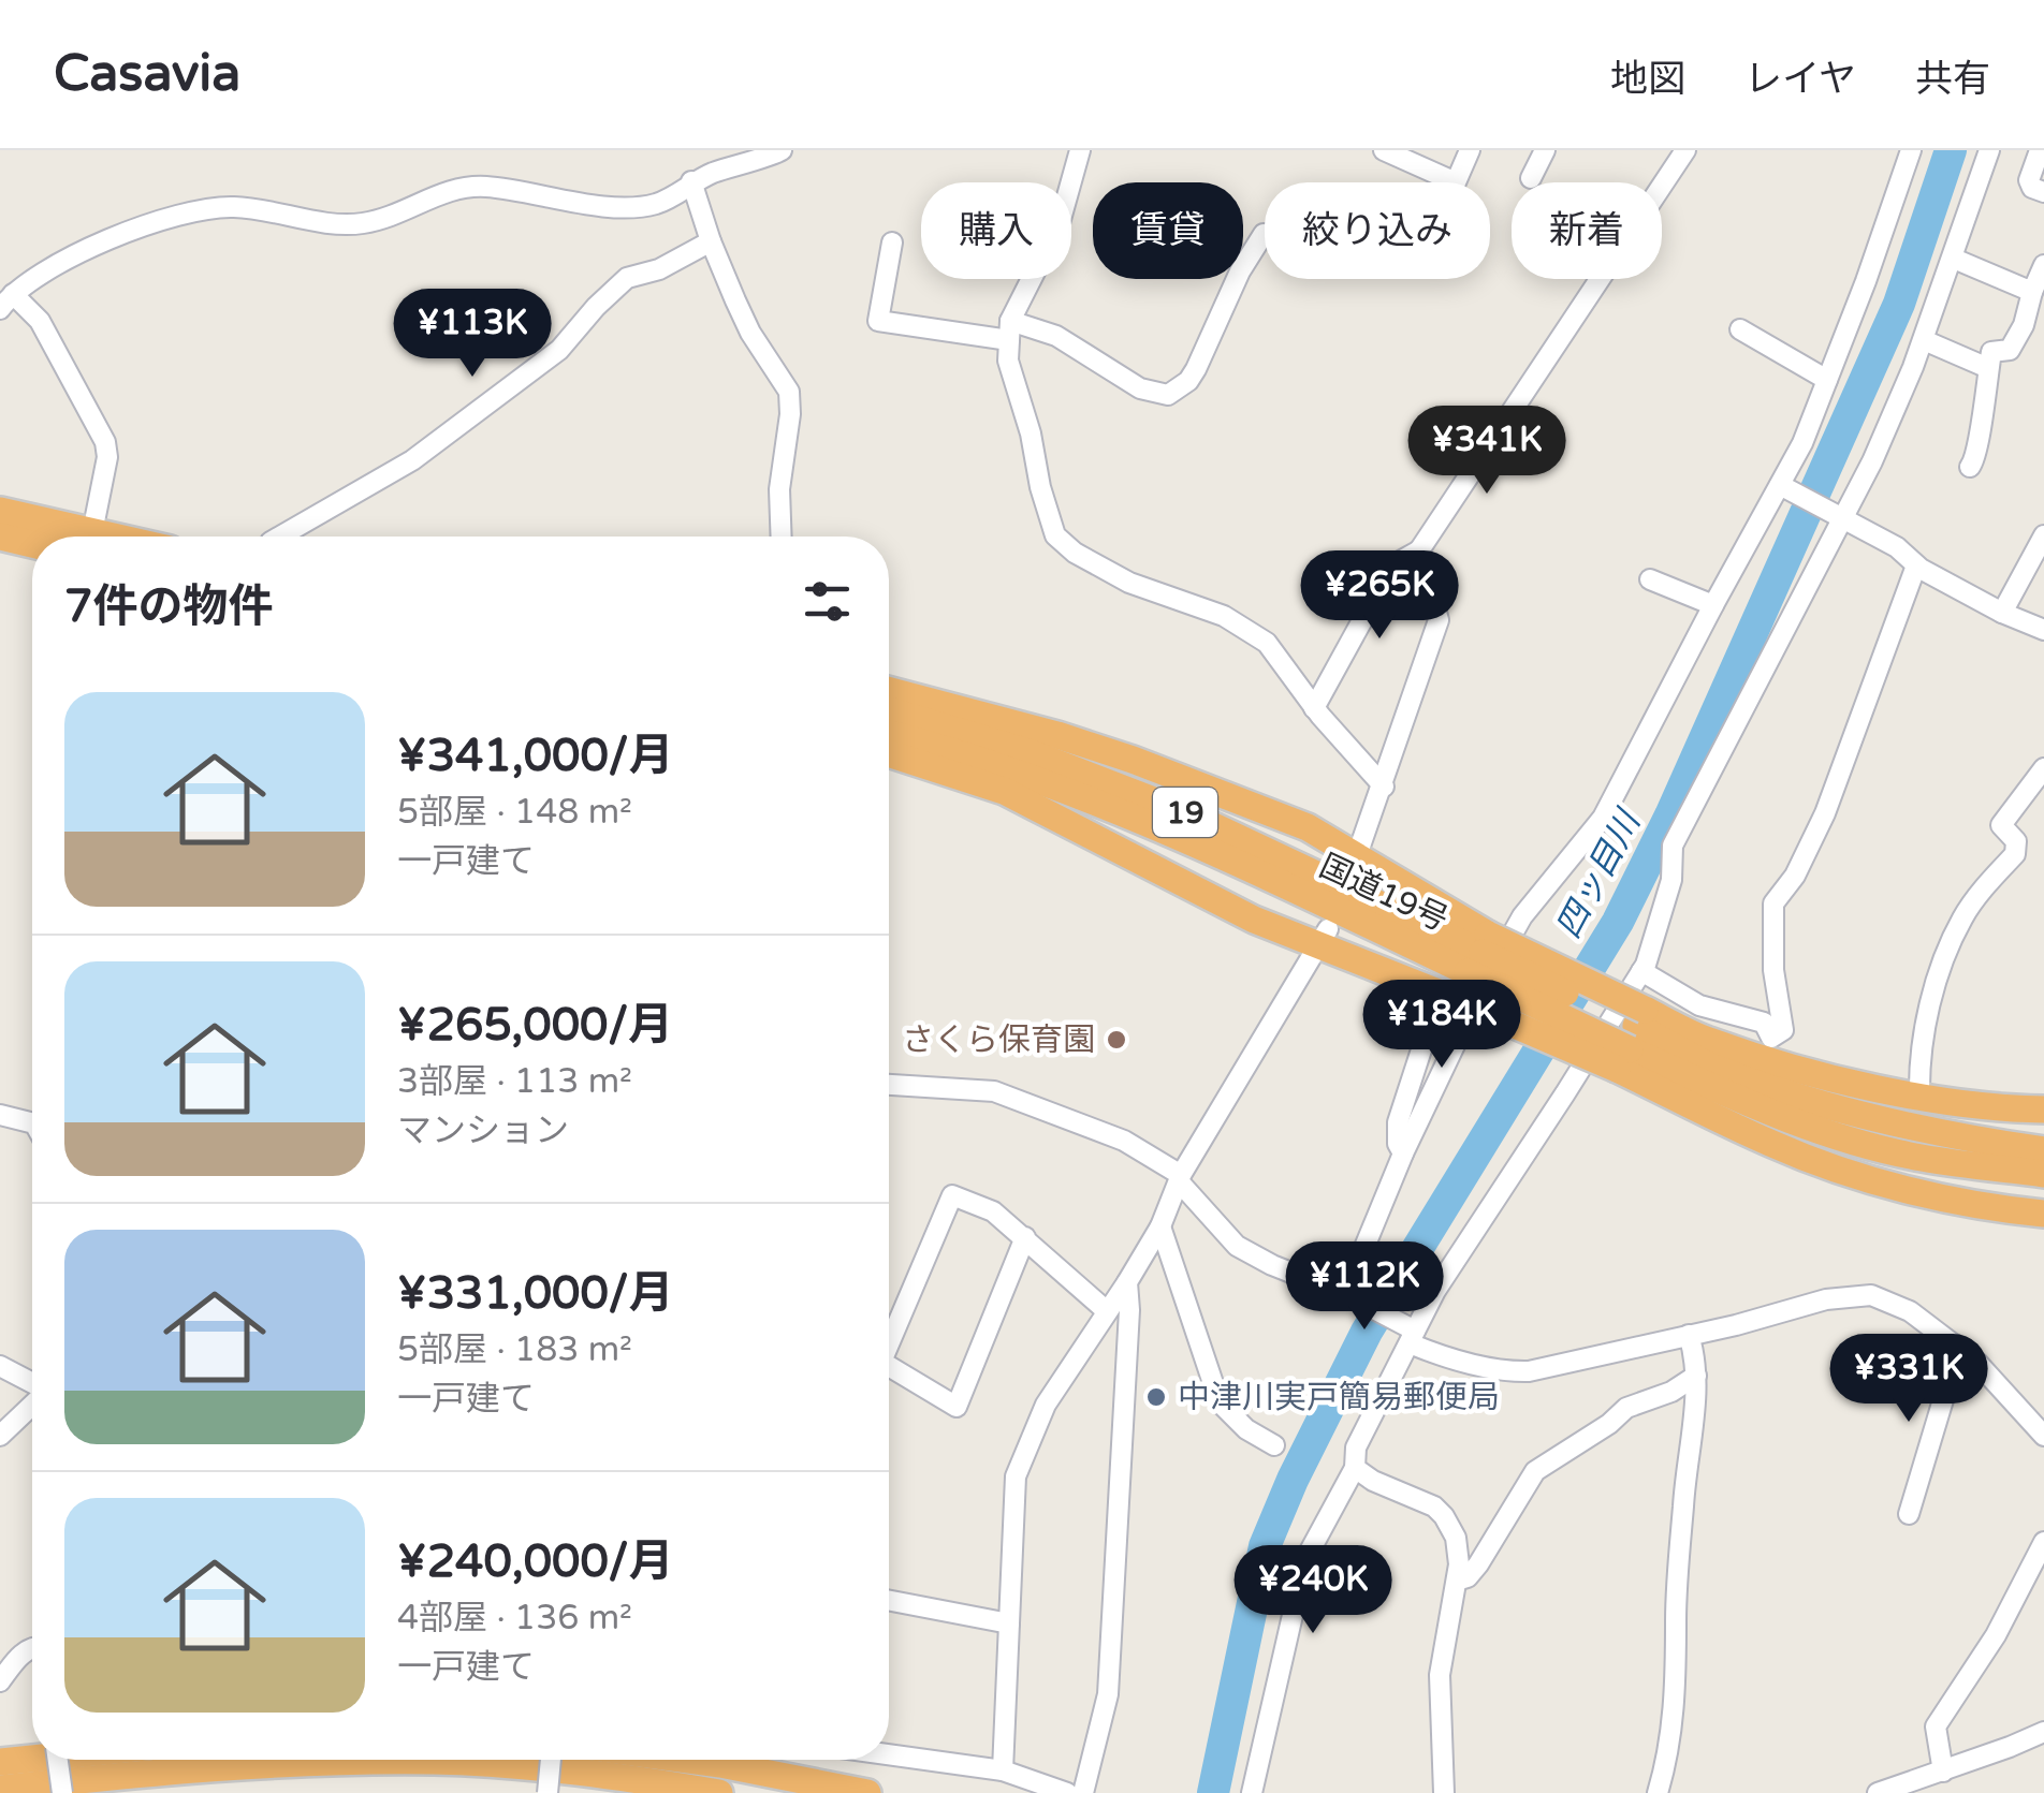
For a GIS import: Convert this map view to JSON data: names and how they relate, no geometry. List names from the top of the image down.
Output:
{
  "streets": {
    "highway": ["19", "国道19号"]
  },
  "crossings": [
    ["19", "国道19号"]
  ],
  "water": ["四ッ目川"],
  "places": ["さくら保育園", "中津川実戸簡易郵便局"],
  "page": {
    "header": "Casavia",
    "nav": ["地図", "レイヤ", "共有"],
    "chip": [
      "購入",
      "賃貸",
      "絞り込み",
      "新着"
    ],
    "price": [
      "¥113K",
      "¥341K",
      "¥265K",
      "¥184K",
      "¥112K",
      "¥331K",
      "¥240K"
    ],
    "heading": "7件の物件",
    "list": [
      {
        "name": "¥341,000/月",
        "note": "5部屋 · 148 m² · 一戸建て"
      },
      {
        "name": "¥265,000/月",
        "note": "3部屋 · 113 m² · マンション"
      },
      {
        "name": "¥331,000/月",
        "note": "5部屋 · 183 m² · 一戸建て"
      },
      {
        "name": "¥240,000/月",
        "note": "4部屋 · 136 m² · 一戸建て"
      }
    ]
  }
}
